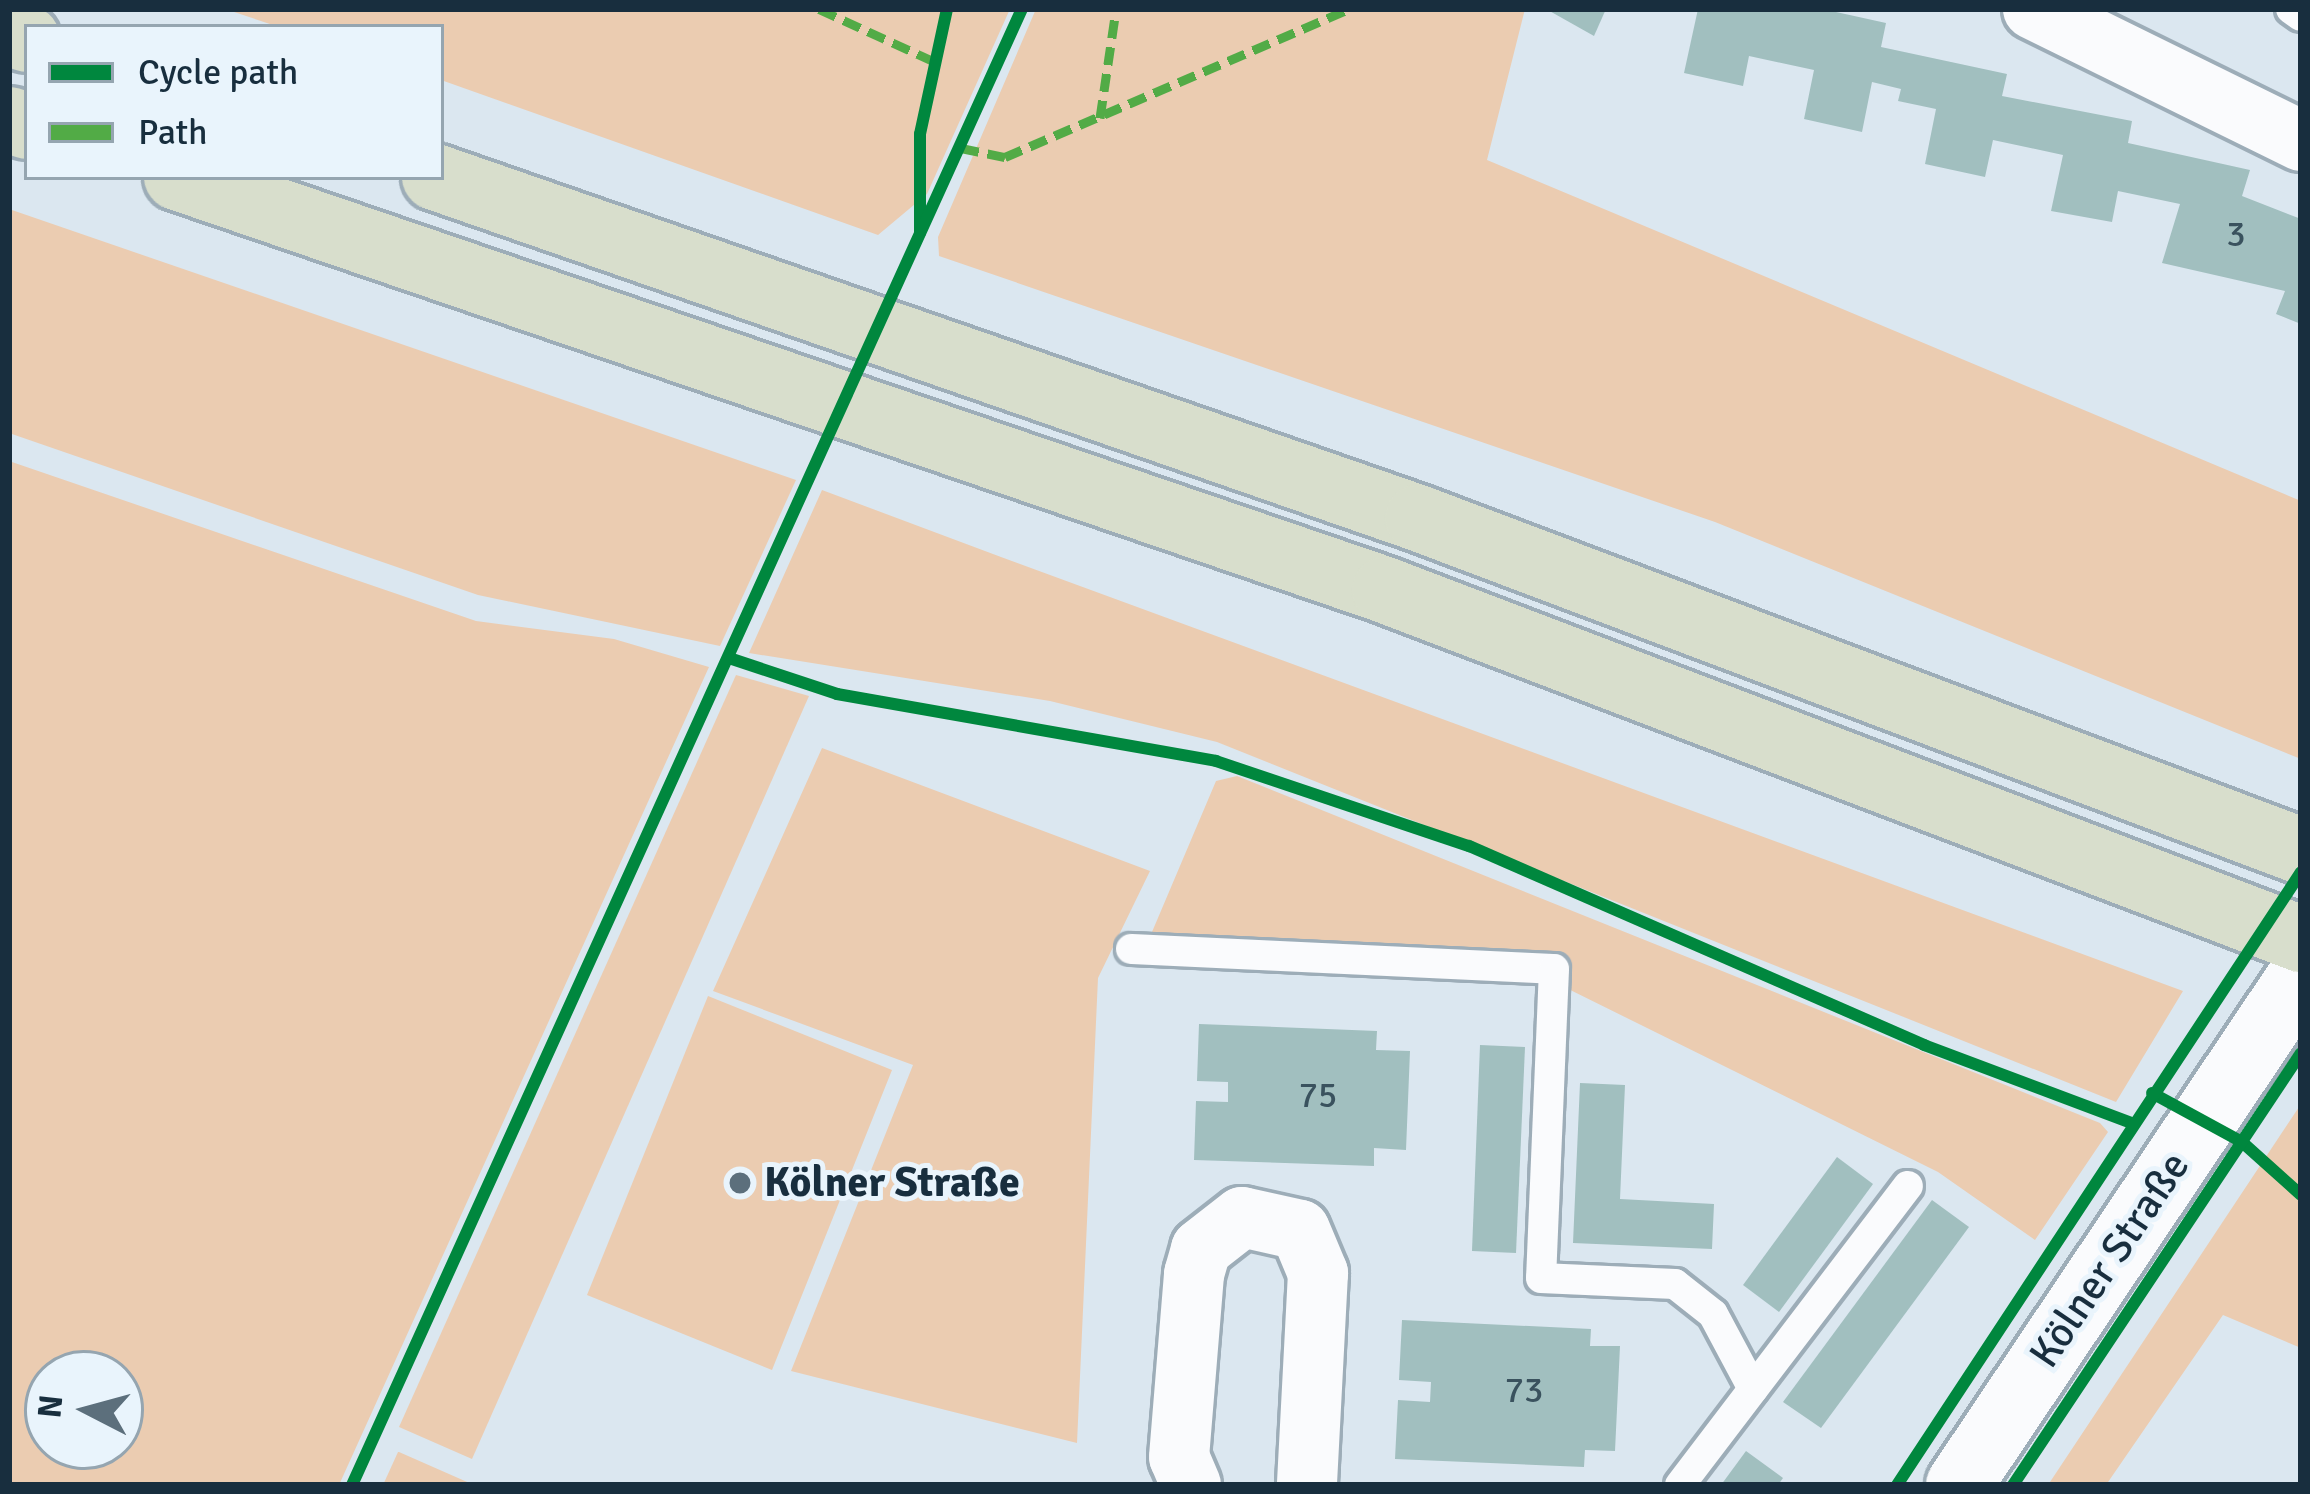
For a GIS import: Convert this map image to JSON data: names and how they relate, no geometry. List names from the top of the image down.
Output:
{
  "streets": {
    "main road": ["Kölner Straße"]
  },
  "places": ["Kölner Straße"],
  "house_numbers": ["3", "75", "73"],
  "legend": ["Cycle path", "Path"],
  "north": "left"
}
